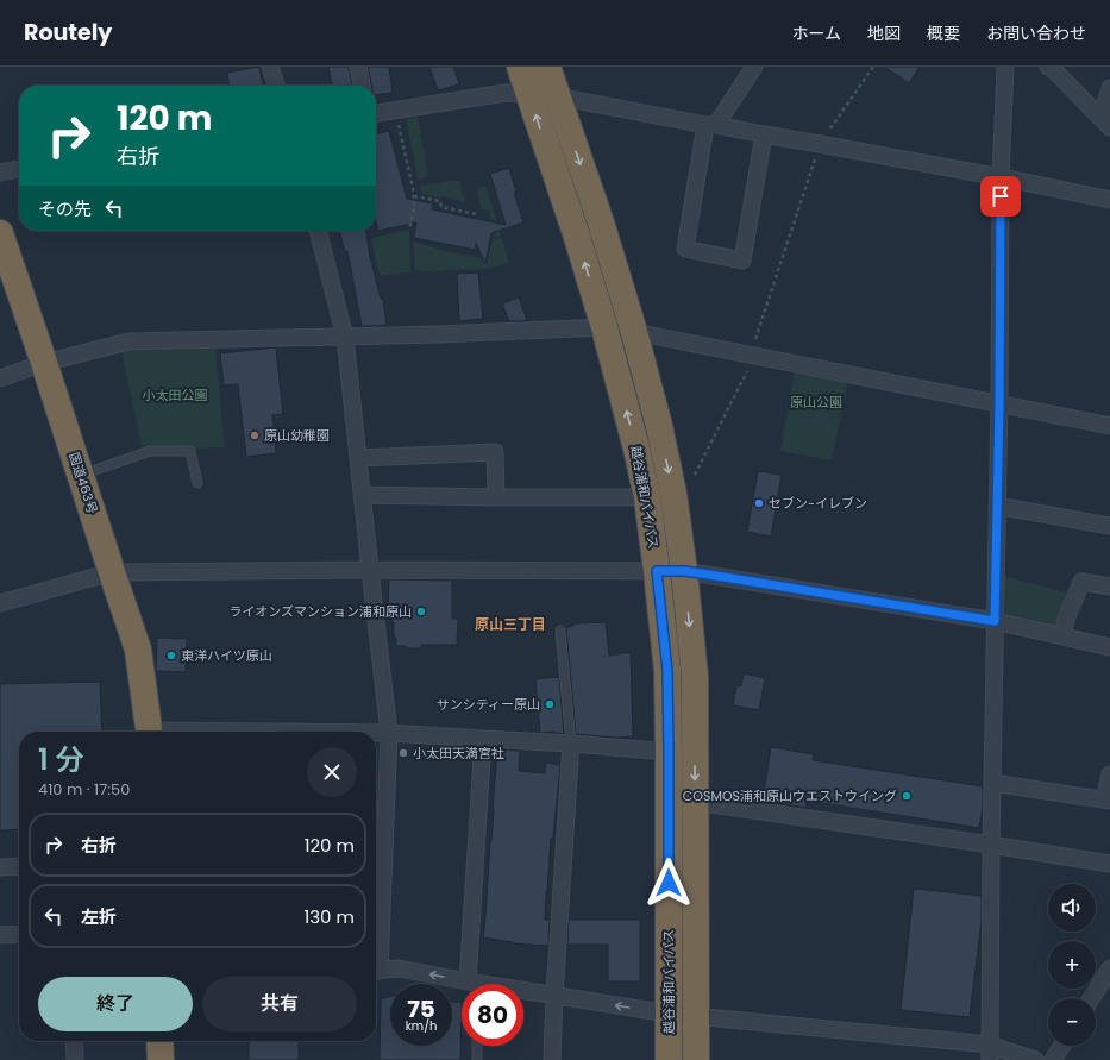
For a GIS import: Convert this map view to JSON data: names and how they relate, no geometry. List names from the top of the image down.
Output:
{
  "streets": {
    "highway": ["国道463号", "越谷浦和バイパス"]
  },
  "districts": ["原山三丁目"],
  "parks": ["小太田公園", "原山公園"],
  "places": [
    "原山幼稚園",
    "セブン-イレブン",
    "ライオンズマンション浦和原山",
    "東洋ハイツ原山",
    "サンシティー原山",
    "小太田天満宮社",
    "COSMOS浦和原山ウエストウイング"
  ],
  "page": {
    "header": "Routely",
    "nav": [
      "ホーム",
      "地図",
      "概要",
      "お問い合わせ"
    ],
    "turn": ["120 m", "右折"],
    "then": "その先",
    "heading": ["1 分", "410 m · 17:50"],
    "list": [
      {
        "name": "右折",
        "value": "120 m"
      },
      {
        "name": "左折",
        "value": "130 m"
      }
    ],
    "map_buttons": ["+", "−"],
    "buttons": ["終了", "共有"],
    "speed": "75 km/h",
    "limit": "80"
  }
}
